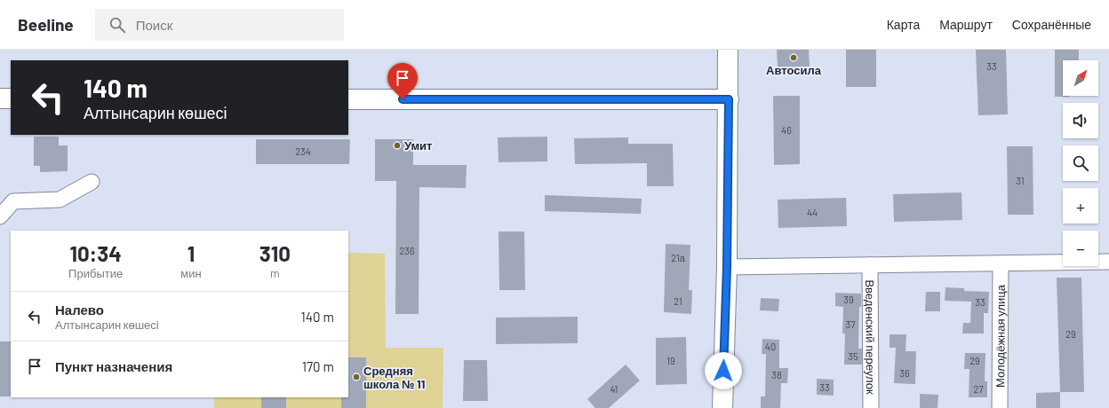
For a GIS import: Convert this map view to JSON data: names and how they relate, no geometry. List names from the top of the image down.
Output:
{
  "streets": {
    "street": ["Молодёжная улица", "Введенский переулок"]
  },
  "places": ["Автосила", "Умит", "Средняя школа № 11"],
  "house_numbers": [
    "33",
    "46",
    "234",
    "31",
    "44",
    "236",
    "21а",
    "39",
    "21",
    "33",
    "37",
    "29",
    "40",
    "35",
    "19",
    "29",
    "36",
    "38",
    "33",
    "41",
    "27"
  ],
  "north": "top right",
  "page": {
    "header": "Beeline",
    "search": "Поиск",
    "nav": ["Карта", "Маршрут", "Сохранённые"],
    "map_buttons": ["+", "−"],
    "turn": ["140 m", "Алтынсарин көшесі"],
    "eta": [
      "10:34",
      "Прибытие",
      "1",
      "мин",
      "310",
      "m"
    ],
    "list": [
      {
        "name": "Налево",
        "note": "Алтынсарин көшесі",
        "value": "140 m"
      },
      {
        "name": "Пункт назначения",
        "value": "170 m"
      }
    ]
  }
}
